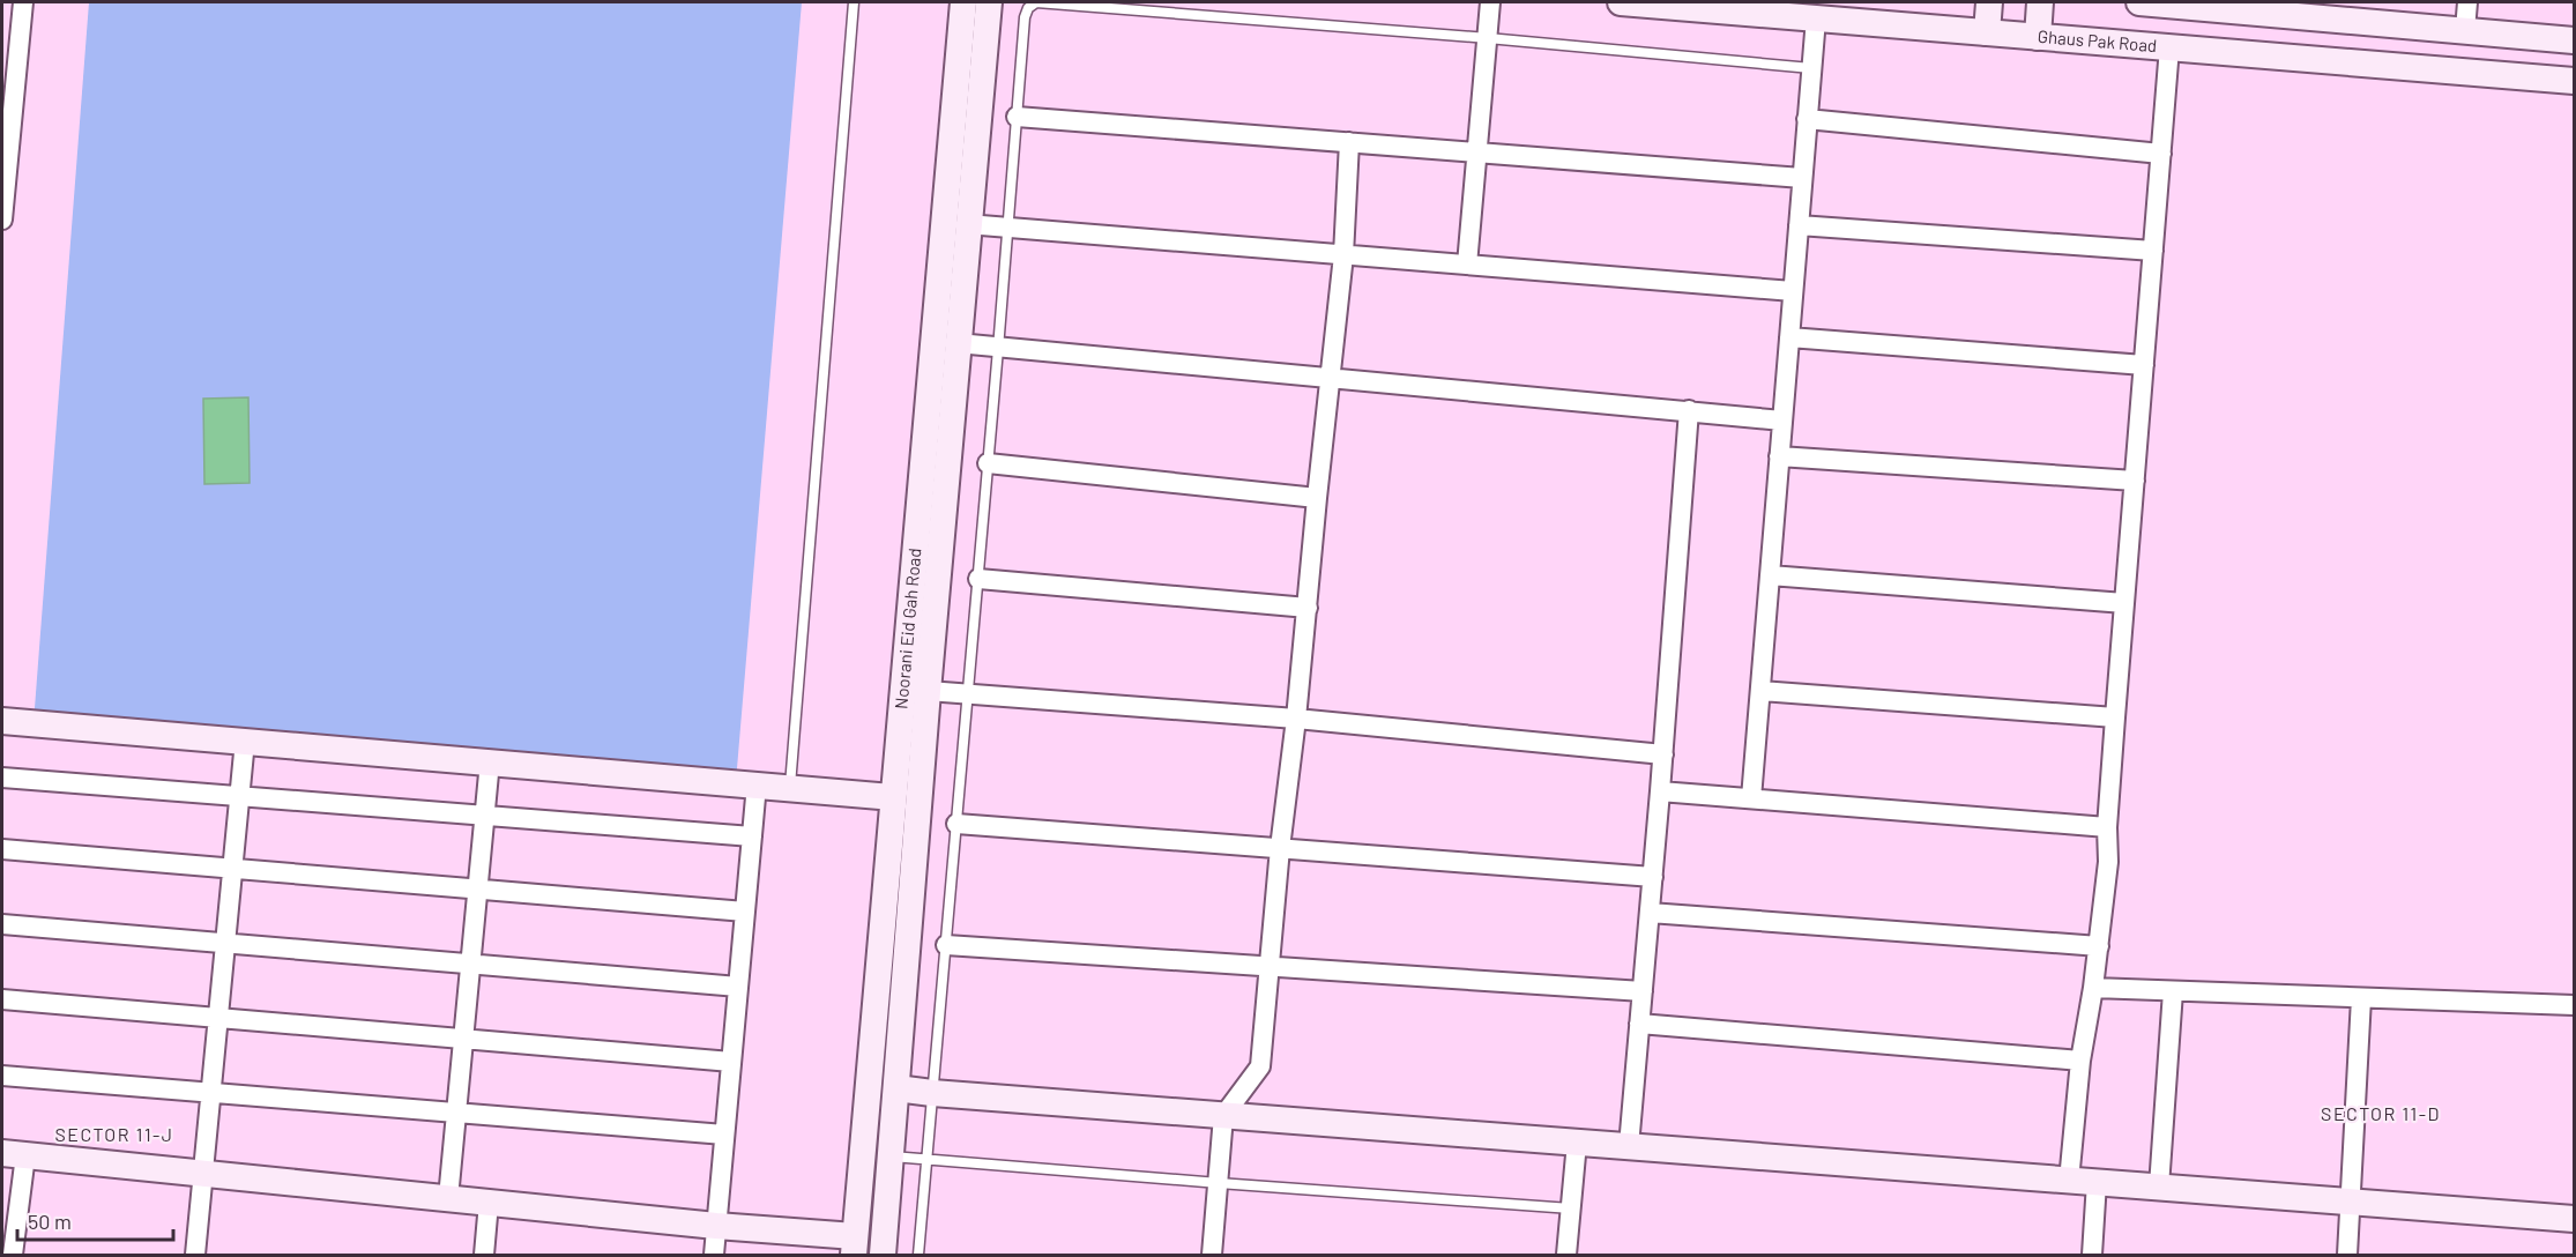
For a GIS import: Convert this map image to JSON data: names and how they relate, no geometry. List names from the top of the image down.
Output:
{
  "streets": {
    "main road": ["Ghaus Pak Road", "Noorani Eid Gah Road"]
  },
  "districts": ["SECTOR 11-D", "SECTOR 11-J"],
  "scale_bar": "50 m"
}
